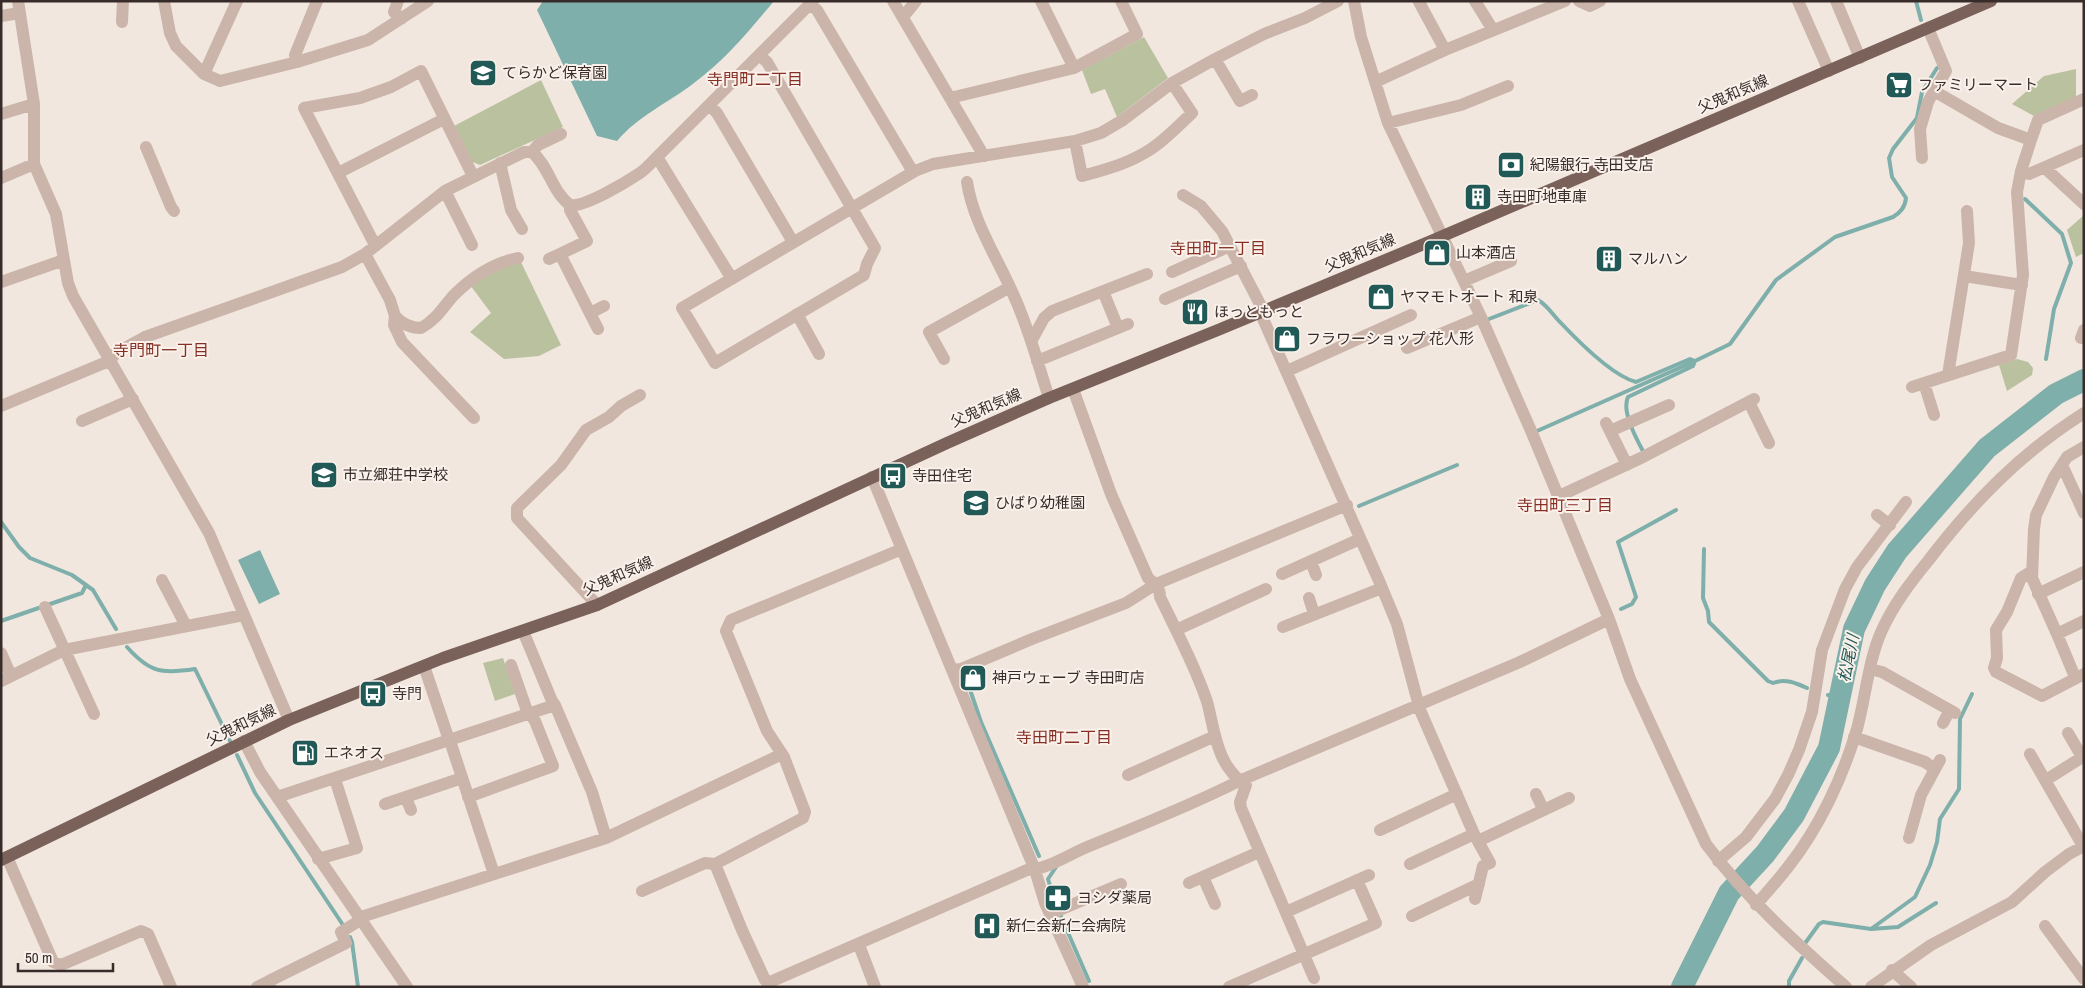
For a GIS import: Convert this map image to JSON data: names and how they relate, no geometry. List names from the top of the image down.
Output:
{
  "streets": {
    "main road": ["父鬼和気線"]
  },
  "districts": [
    "寺門町二丁目",
    "寺田町一丁目",
    "寺門町一丁目",
    "寺田町三丁目",
    "寺田町二丁目"
  ],
  "water": ["松尾川"],
  "places": {
    "school or university": ["てらかど保育園", "市立郷荘中学校", "ひばり幼稚園"],
    "supermarket": ["ファミリーマート"],
    "bank": ["紀陽銀行 寺田支店"],
    "building": ["寺田町地車庫", "マルハン"],
    "shop": [
      "山本酒店",
      "ヤマモトオート 和泉",
      "フラワーショップ 花人形",
      "神戸ウェーブ 寺田町店"
    ],
    "restaurant": ["ほっともっと"],
    "bus stop": ["寺田住宅", "寺門"],
    "fuel station": ["エネオス"],
    "pharmacy": ["ヨシダ薬局"],
    "hospital": ["新仁会新仁会病院"]
  },
  "scale_bar": "50 m"
}
